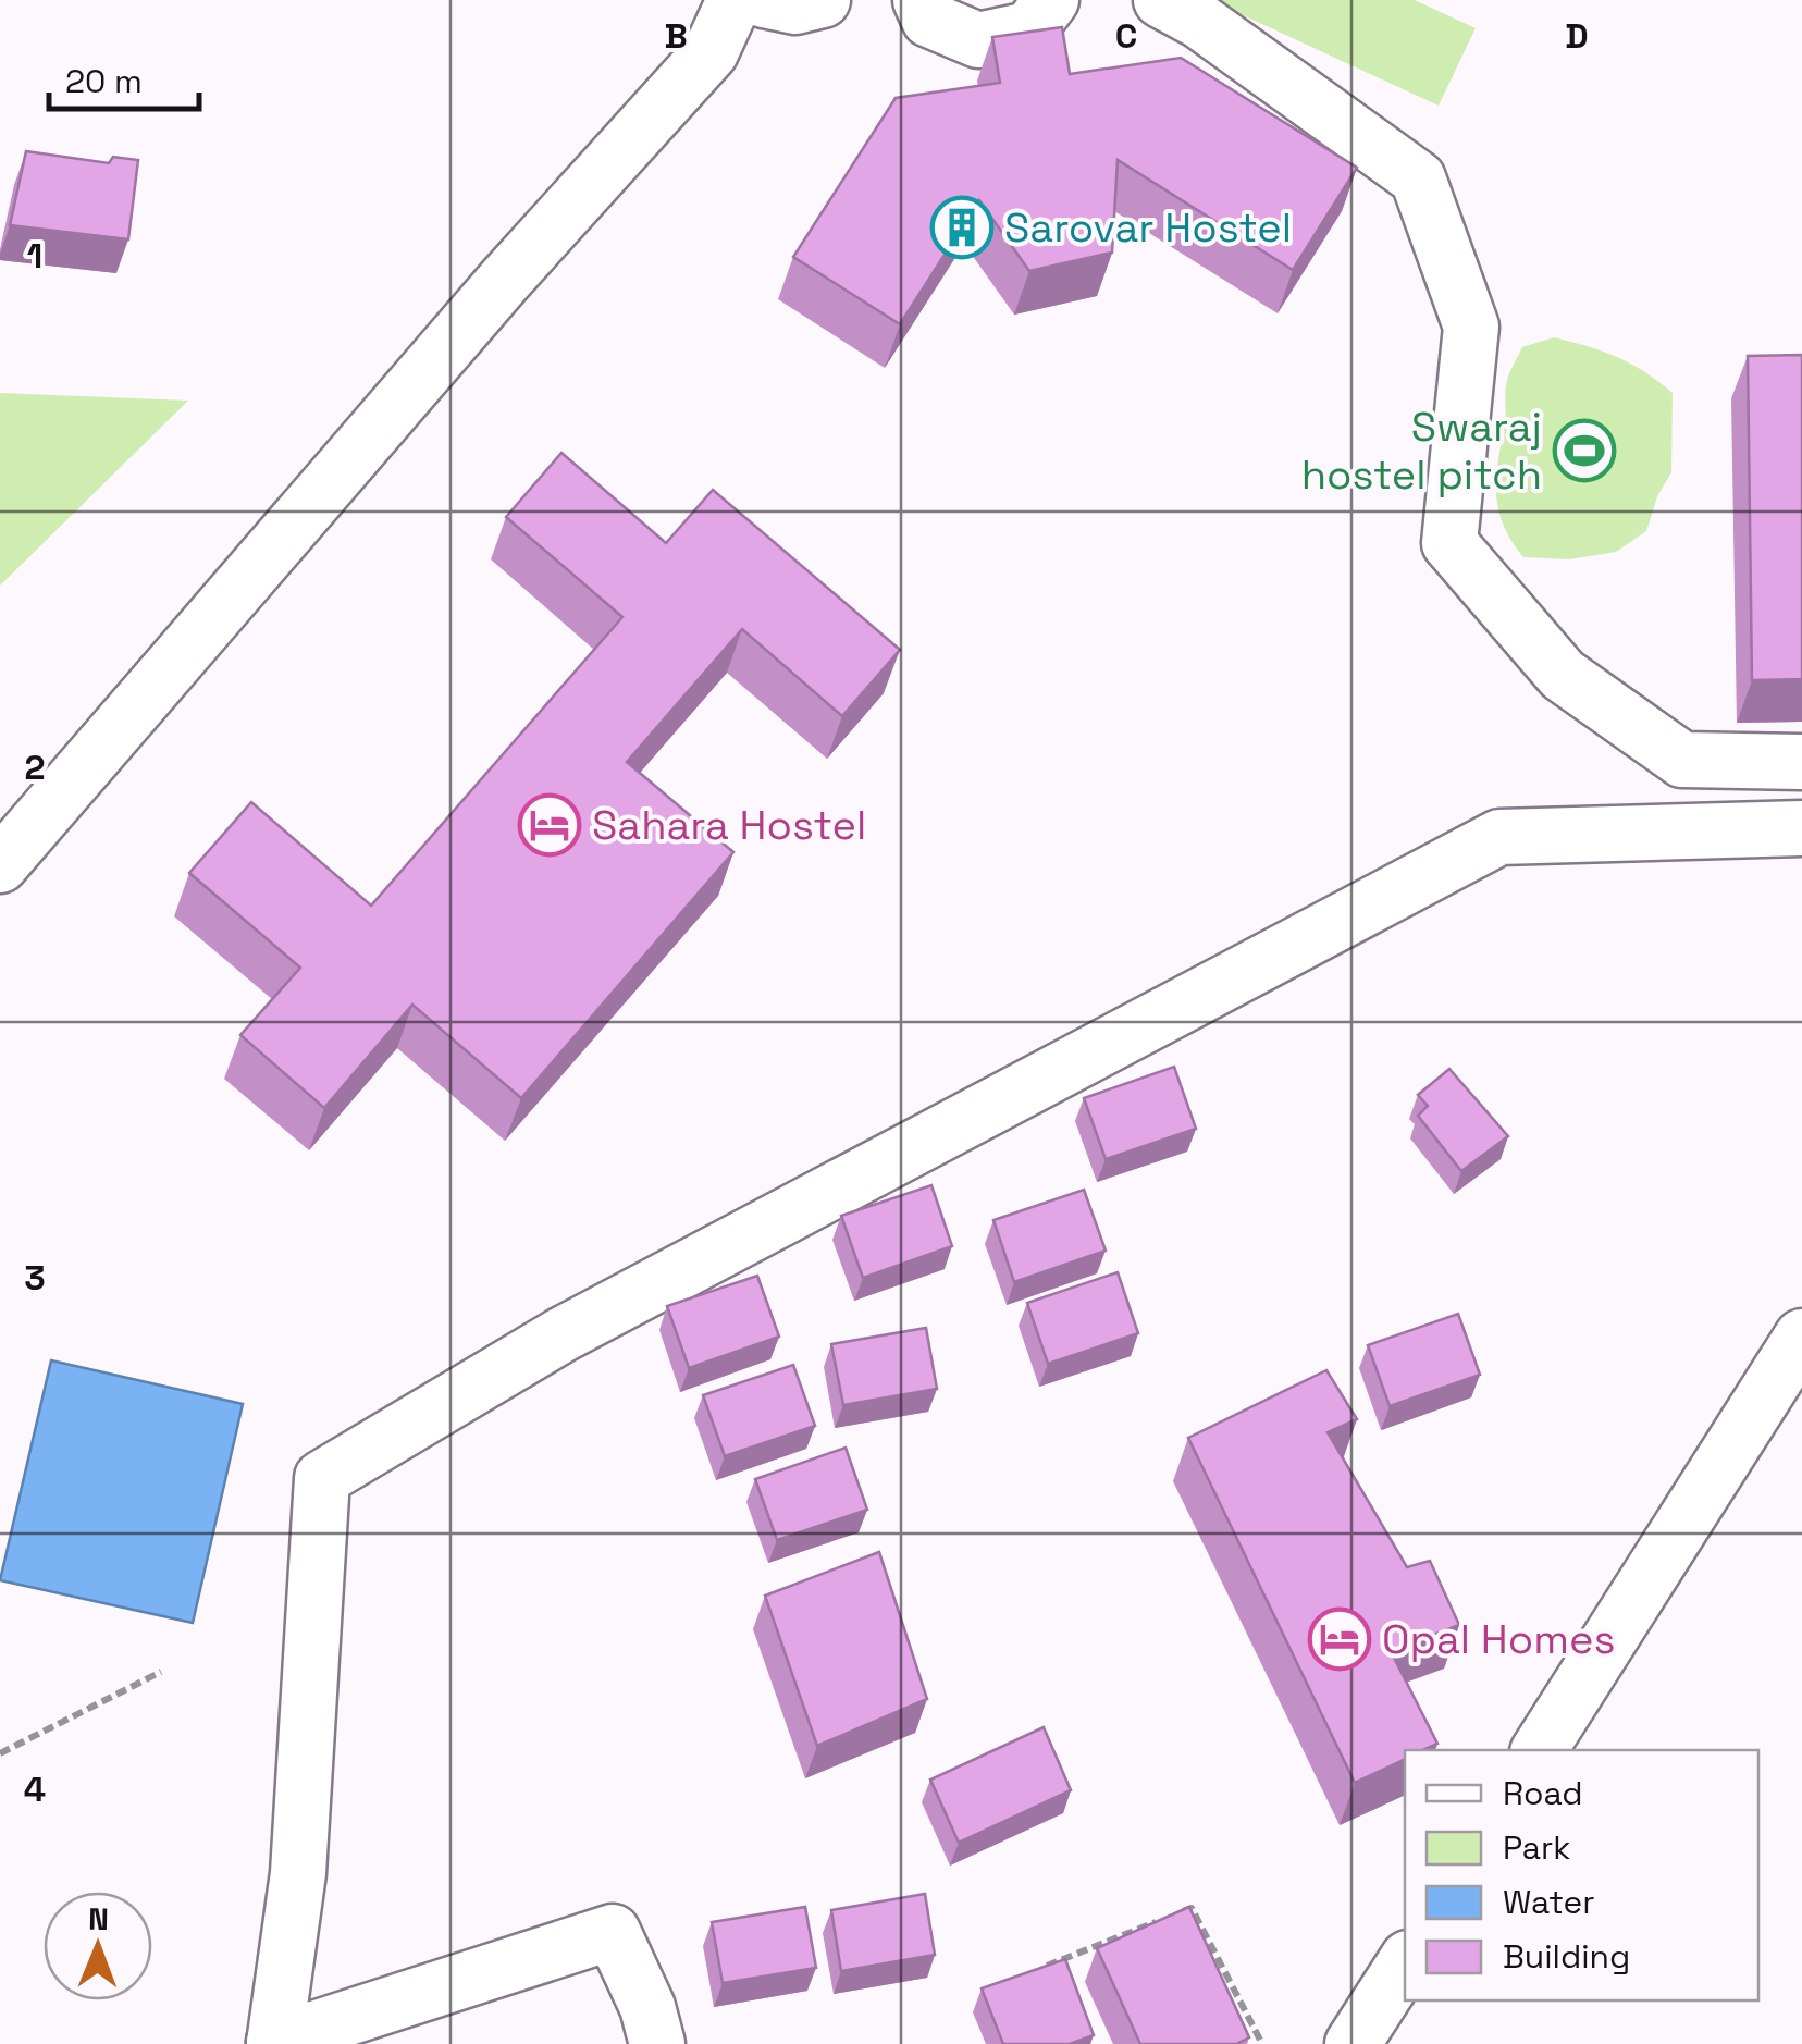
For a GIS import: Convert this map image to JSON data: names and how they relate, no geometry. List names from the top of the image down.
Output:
{
  "places": {
    "building": ["Sarovar Hostel"],
    "sports": ["Swaraj hostel pitch"],
    "hotel": ["Sahara Hostel", "Opal Homes"]
  },
  "legend": [
    "Road",
    "Park",
    "Water",
    "Building"
  ],
  "scale_bar": "20 m",
  "north": "top",
  "grid": {
    "columns": ["B", "C", "D"],
    "rows": [
      "1",
      "2",
      "3",
      "4"
    ]
  }
}
